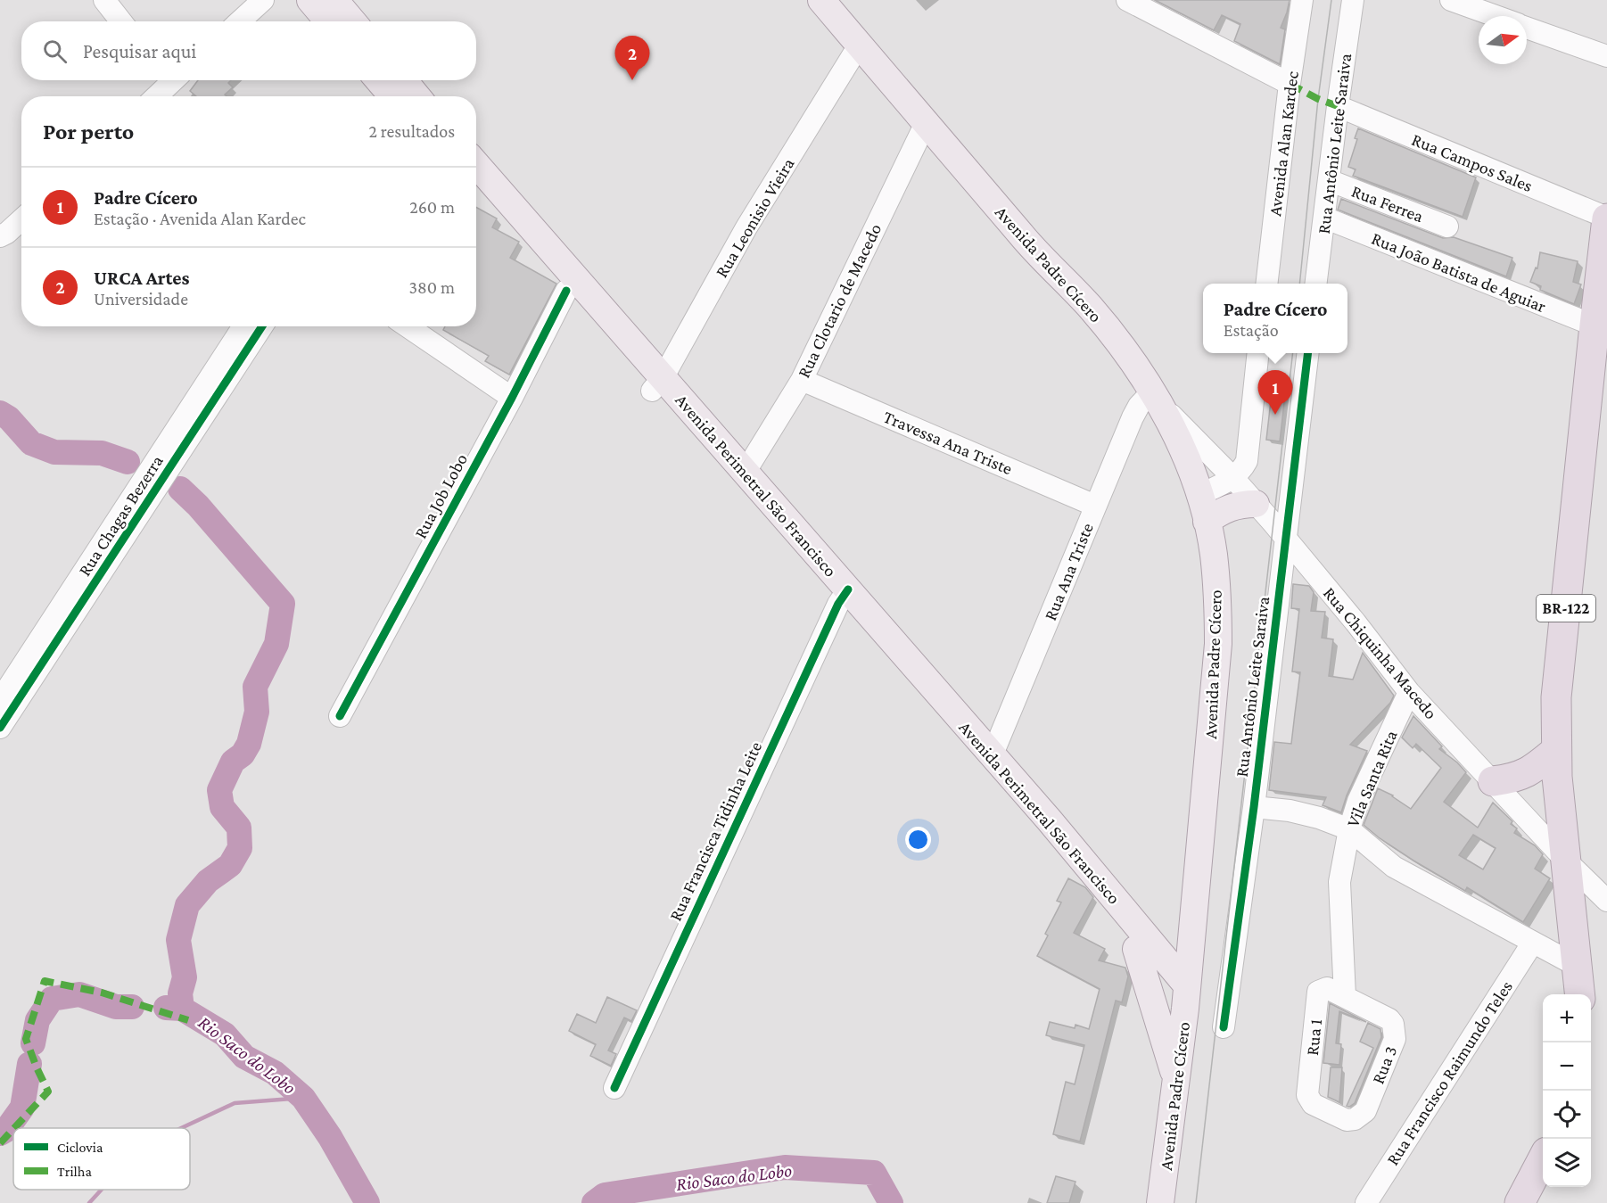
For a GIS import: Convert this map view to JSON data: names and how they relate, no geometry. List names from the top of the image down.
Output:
{
  "streets": {
    "highway": ["BR-122"],
    "main road": ["Avenida Padre Cícero", "Avenida Perimetral São Francisco"],
    "street": [
      "Avenida Alan Kardec",
      "Rua Antônio Leite Saraiva",
      "Rua Campos Sales",
      "Rua Ferrea",
      "Rua Leonisio Vieira",
      "Rua João Batista de Aguiar",
      "Rua Clotario de Macedo",
      "Travessa Ana Triste",
      "Rua Job Lobo",
      "Rua Chagas Bezerra",
      "Rua Ana Triste",
      "Rua Chiquinha Macedo",
      "Vila Santa Rita",
      "Rua Francisca Tidinha Leite",
      "Rua 1",
      "Rua 3",
      "Rua Francisco Raimundo Teles"
    ]
  },
  "crossings": [
    ["Rua Antônio Leite Saraiva", "Rua Campos Sales"],
    ["Rua Antônio Leite Saraiva", "Rua Ferrea"],
    ["Rua Antônio Leite Saraiva", "Rua João Batista de Aguiar"],
    ["Rua Antônio Leite Saraiva", "Rua Chiquinha Macedo"],
    ["Rua Campos Sales", "BR-122"],
    ["Rua Leonisio Vieira", "Avenida Padre Cícero"],
    ["Rua Leonisio Vieira", "Avenida Perimetral São Francisco"],
    ["Avenida Padre Cícero", "Rua Clotario de Macedo"],
    ["Avenida Padre Cícero", "Avenida Perimetral São Francisco"],
    ["Avenida Padre Cícero", "Rua Ana Triste"],
    ["Avenida Padre Cícero", "Rua Chiquinha Macedo"],
    ["Rua João Batista de Aguiar", "BR-122"],
    ["Rua Clotario de Macedo", "Travessa Ana Triste"],
    ["Rua Clotario de Macedo", "Avenida Perimetral São Francisco"],
    ["Travessa Ana Triste", "Rua Ana Triste"],
    ["Avenida Perimetral São Francisco", "Rua Job Lobo"],
    ["Avenida Perimetral São Francisco", "Rua Ana Triste"],
    ["Avenida Perimetral São Francisco", "Rua Francisca Tidinha Leite"],
    ["Rua Ana Triste", "Rua Chiquinha Macedo"],
    ["BR-122", "Rua Chiquinha Macedo"],
    ["Rua Chiquinha Macedo", "Vila Santa Rita"],
    ["Vila Santa Rita", "Rua 1"],
    ["Vila Santa Rita", "Rua 3"],
    ["Rua 1", "Rua 3"]
  ],
  "water": ["Rio Saco do Lobo"],
  "legend": ["Ciclovia", "Trilha"],
  "north": "right",
  "page": {
    "search": "Pesquisar aqui",
    "pins": ["2", "1"],
    "heading": ["Por perto", "2 resultados"],
    "list": [
      {
        "mark": "1",
        "name": "Padre Cícero",
        "note": "Estação · Avenida Alan Kardec",
        "value": "260 m"
      },
      {
        "mark": "2",
        "name": "URCA Artes",
        "note": "Universidade",
        "value": "380 m"
      }
    ],
    "popup": ["Padre Cícero", "Estação"],
    "map_buttons": ["+", "−"]
  }
}
